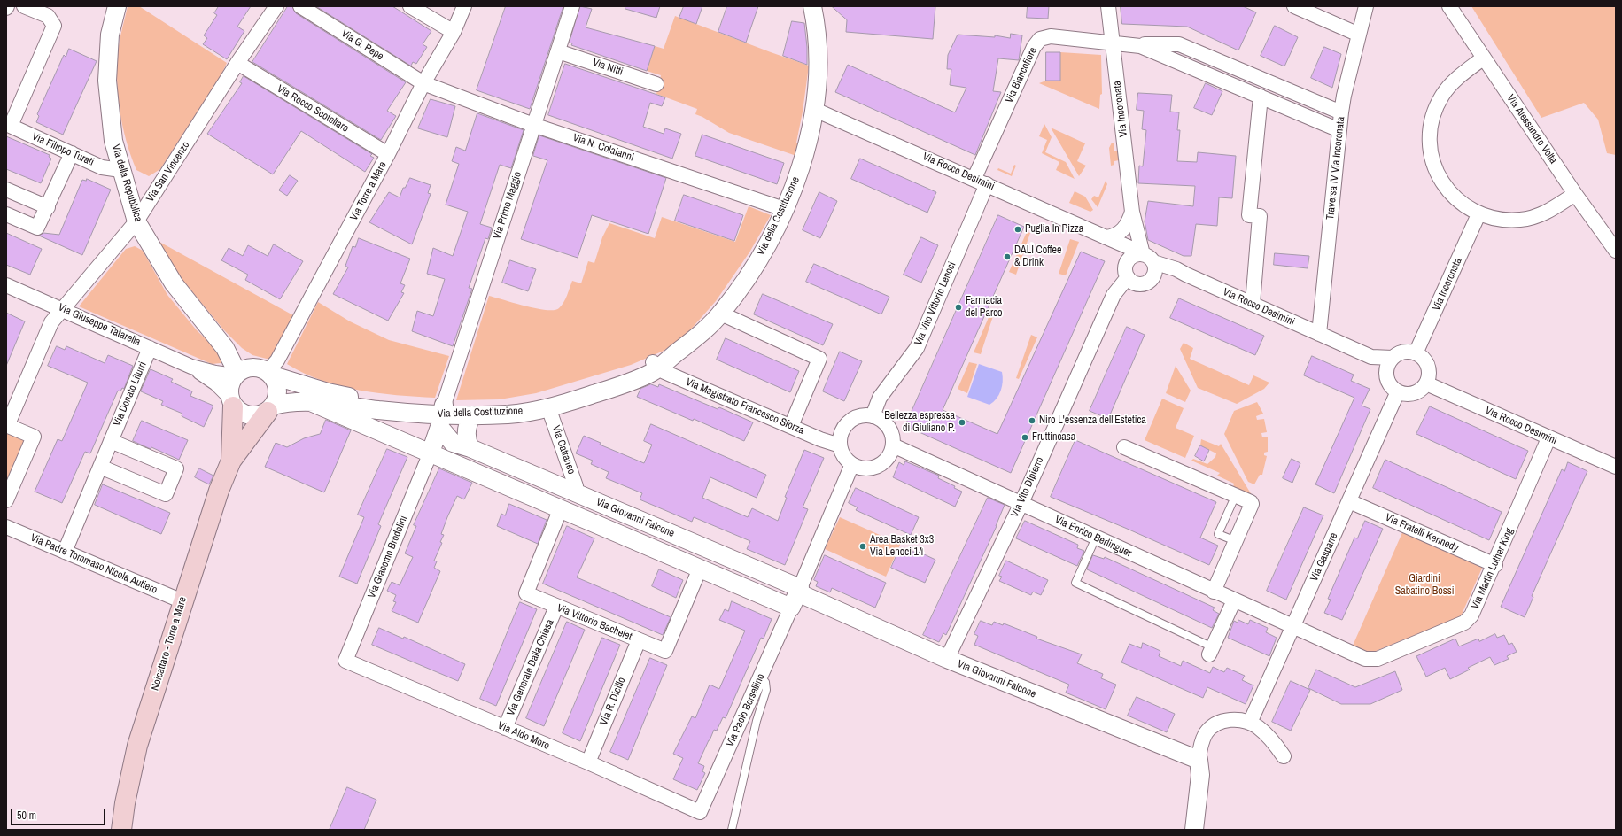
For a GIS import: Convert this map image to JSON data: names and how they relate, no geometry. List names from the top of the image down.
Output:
{
  "streets": {
    "main road": ["Noicattaro - Torre a Mare"],
    "street": [
      "Via G. Pepe",
      "Via Nitti",
      "Via Biancofiore",
      "Via Rocco Scotellaro",
      "Via Incoronata",
      "Via Alessandro Volta",
      "Via N. Colaianni",
      "Via Filippo Turati",
      "Traversa IV Via Incoronata",
      "Via San Vincenzo",
      "Via Rocco Desimini",
      "Via della Repubblica",
      "Via Torre a Mare",
      "Via Primo Maggio",
      "Via della Costituzione",
      "Via Vito Vittorio Lenoci",
      "Via Giuseppe Tatarella",
      "Via Donato Liturri",
      "Via Magistrato Francesco Sforza",
      "Via Cattaneo",
      "Via Vito Dipierro",
      "Via Giovanni Falcone",
      "Via Fratelli Kennedy",
      "Via Enrico Berlinguer",
      "Via Giacomo Brodolini",
      "Via Gasparre",
      "Via Padre Tommaso Nicola Autiero",
      "Via Martin Luther King",
      "Via Vittorio Bachelet",
      "Via Generale Dalla Chiesa",
      "Via R. Dicillo",
      "Via Paolo Borsellino",
      "Via Aldo Moro"
    ]
  },
  "crossings": [
    ["Via G. Pepe", "Via N. Colaianni"],
    ["Via G. Pepe", "Via Torre a Mare"],
    ["Via Nitti", "Via Primo Maggio"],
    ["Via Biancofiore", "Via Incoronata"],
    ["Via Biancofiore", "Via Rocco Desimini"],
    ["Via Biancofiore", "Via Vito Vittorio Lenoci"],
    ["Via Rocco Scotellaro", "Via San Vincenzo"],
    ["Via Rocco Scotellaro", "Via Torre a Mare"],
    ["Via Incoronata", "Via Rocco Desimini"],
    ["Via Incoronata", "Via Gasparre"],
    ["Via N. Colaianni", "Via Torre a Mare"],
    ["Via N. Colaianni", "Via Primo Maggio"],
    ["Via N. Colaianni", "Via della Costituzione"],
    ["Via Filippo Turati", "Via della Repubblica"],
    ["Traversa IV Via Incoronata", "Via Rocco Desimini"],
    ["Via San Vincenzo", "Via della Repubblica"],
    ["Via San Vincenzo", "Via Giuseppe Tatarella"],
    ["Via Rocco Desimini", "Via della Costituzione"],
    ["Via Rocco Desimini", "Via Vito Vittorio Lenoci"],
    ["Via Rocco Desimini", "Via Vito Dipierro"],
    ["Via Rocco Desimini", "Via Gasparre"],
    ["Via Rocco Desimini", "Via Martin Luther King"],
    ["Via della Repubblica", "Via Torre a Mare"],
    ["Via della Repubblica", "Via della Costituzione"],
    ["Via della Repubblica", "Via Giuseppe Tatarella"],
    ["Via della Repubblica", "Noicattaro - Torre a Mare"],
    ["Via Torre a Mare", "Via della Costituzione"],
    ["Via Torre a Mare", "Via Giuseppe Tatarella"],
    ["Via Torre a Mare", "Noicattaro - Torre a Mare"],
    ["Via Primo Maggio", "Via della Costituzione"],
    ["Via Primo Maggio", "Via Giovanni Falcone"],
    ["Via della Costituzione", "Via Giuseppe Tatarella"],
    ["Via della Costituzione", "Via Magistrato Francesco Sforza"],
    ["Via della Costituzione", "Via Cattaneo"],
    ["Via della Costituzione", "Via Giovanni Falcone"],
    ["Via della Costituzione", "Noicattaro - Torre a Mare"],
    ["Via Vito Vittorio Lenoci", "Via Magistrato Francesco Sforza"],
    ["Via Vito Vittorio Lenoci", "Via Enrico Berlinguer"],
    ["Via Giuseppe Tatarella", "Via Donato Liturri"],
    ["Via Giuseppe Tatarella", "Noicattaro - Torre a Mare"],
    ["Via Donato Liturri", "Via Padre Tommaso Nicola Autiero"],
    ["Via Magistrato Francesco Sforza", "Via Enrico Berlinguer"],
    ["Via Cattaneo", "Via Giovanni Falcone"],
    ["Via Vito Dipierro", "Via Giovanni Falcone"],
    ["Via Vito Dipierro", "Via Enrico Berlinguer"],
    ["Via Giovanni Falcone", "Via Paolo Borsellino"],
    ["Via Fratelli Kennedy", "Via Gasparre"],
    ["Via Fratelli Kennedy", "Via Martin Luther King"],
    ["Via Enrico Berlinguer", "Via Gasparre"],
    ["Via Enrico Berlinguer", "Via Martin Luther King"],
    ["Via Giacomo Brodolini", "Via Aldo Moro"],
    ["Via Gasparre", "Via Martin Luther King"],
    ["Via Padre Tommaso Nicola Autiero", "Noicattaro - Torre a Mare"],
    ["Via Vittorio Bachelet", "Via Generale Dalla Chiesa"],
    ["Via Vittorio Bachelet", "Via R. Dicillo"],
    ["Via Generale Dalla Chiesa", "Via Aldo Moro"],
    ["Via R. Dicillo", "Via Aldo Moro"],
    ["Via Paolo Borsellino", "Via Aldo Moro"]
  ],
  "parks": ["Giardini Sabatino Bossi"],
  "places": [
    "Puglia In Pizza",
    "DALÌ Coffee & Drink",
    "Farmacia del Parco",
    "Niro L'essenza dell'Estetica",
    "Bellezza espressa di Giuliano P.",
    "Fruttincasa",
    "Area Basket 3x3 Via Lenoci 14"
  ],
  "scale_bar": "50 m"
}
